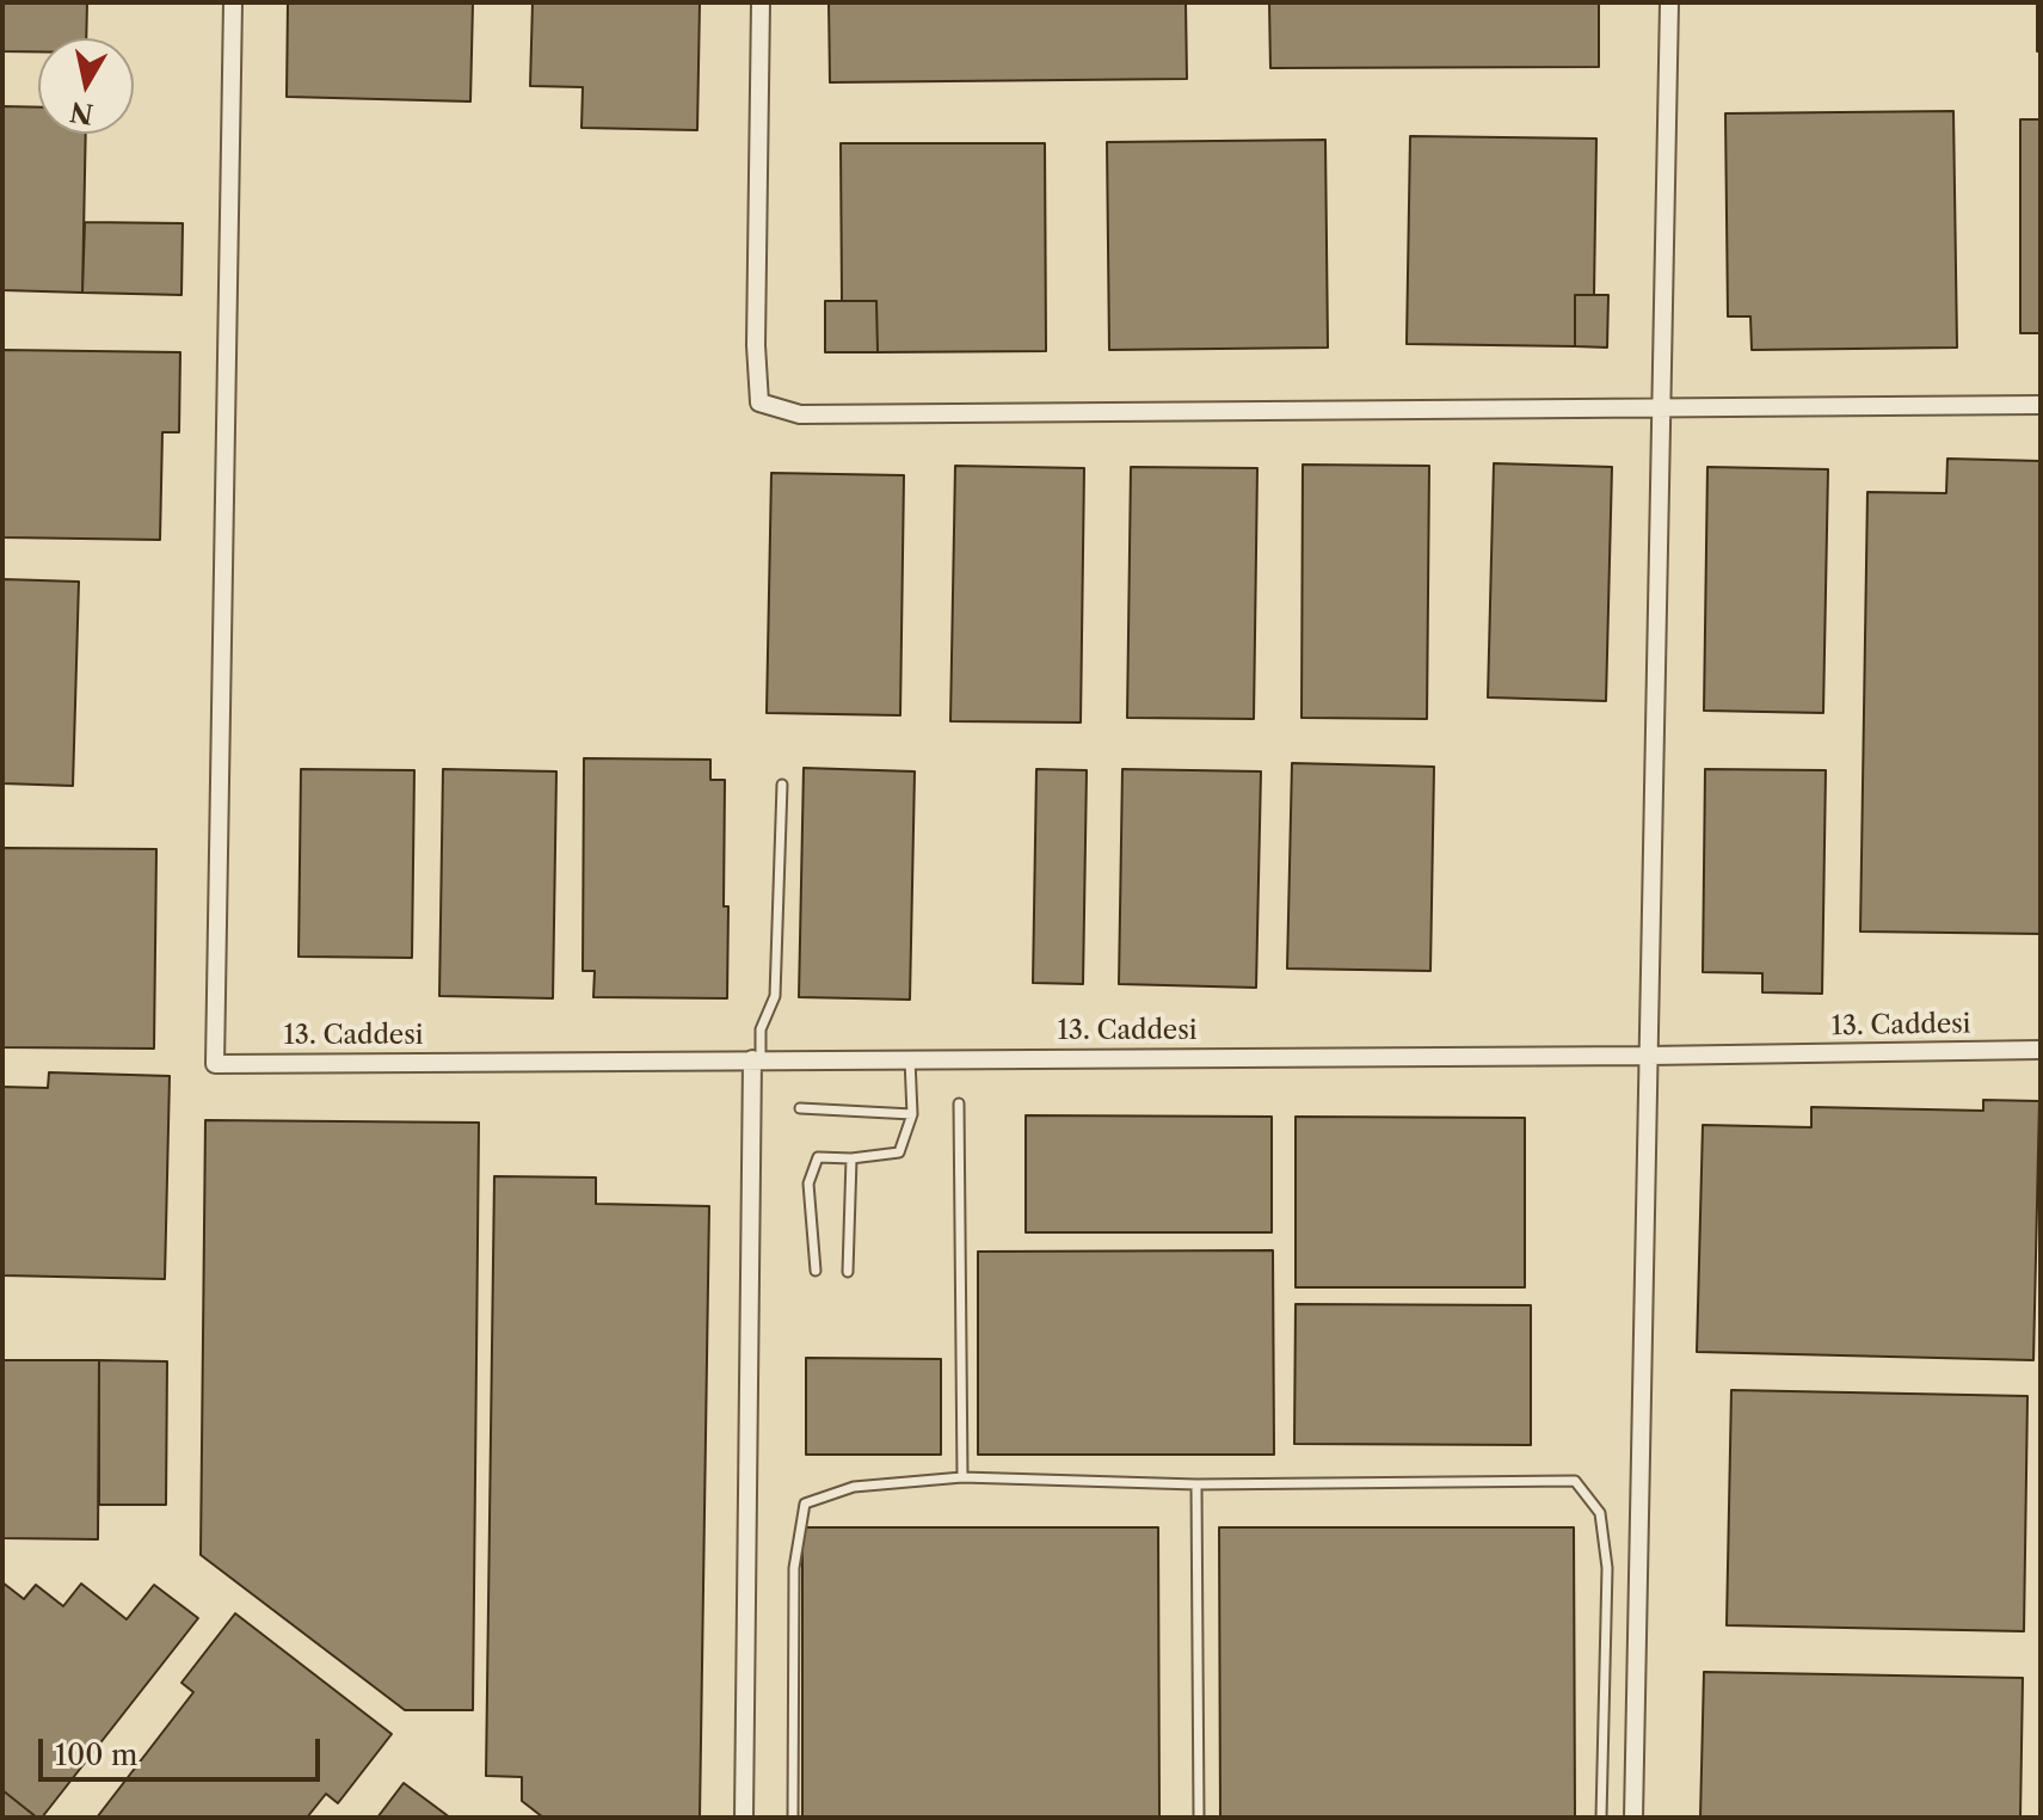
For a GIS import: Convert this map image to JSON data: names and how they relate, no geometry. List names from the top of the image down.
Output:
{
  "streets": {
    "street": ["13. Caddesi"]
  },
  "scale_bar": "100 m",
  "north": "bottom"
}
